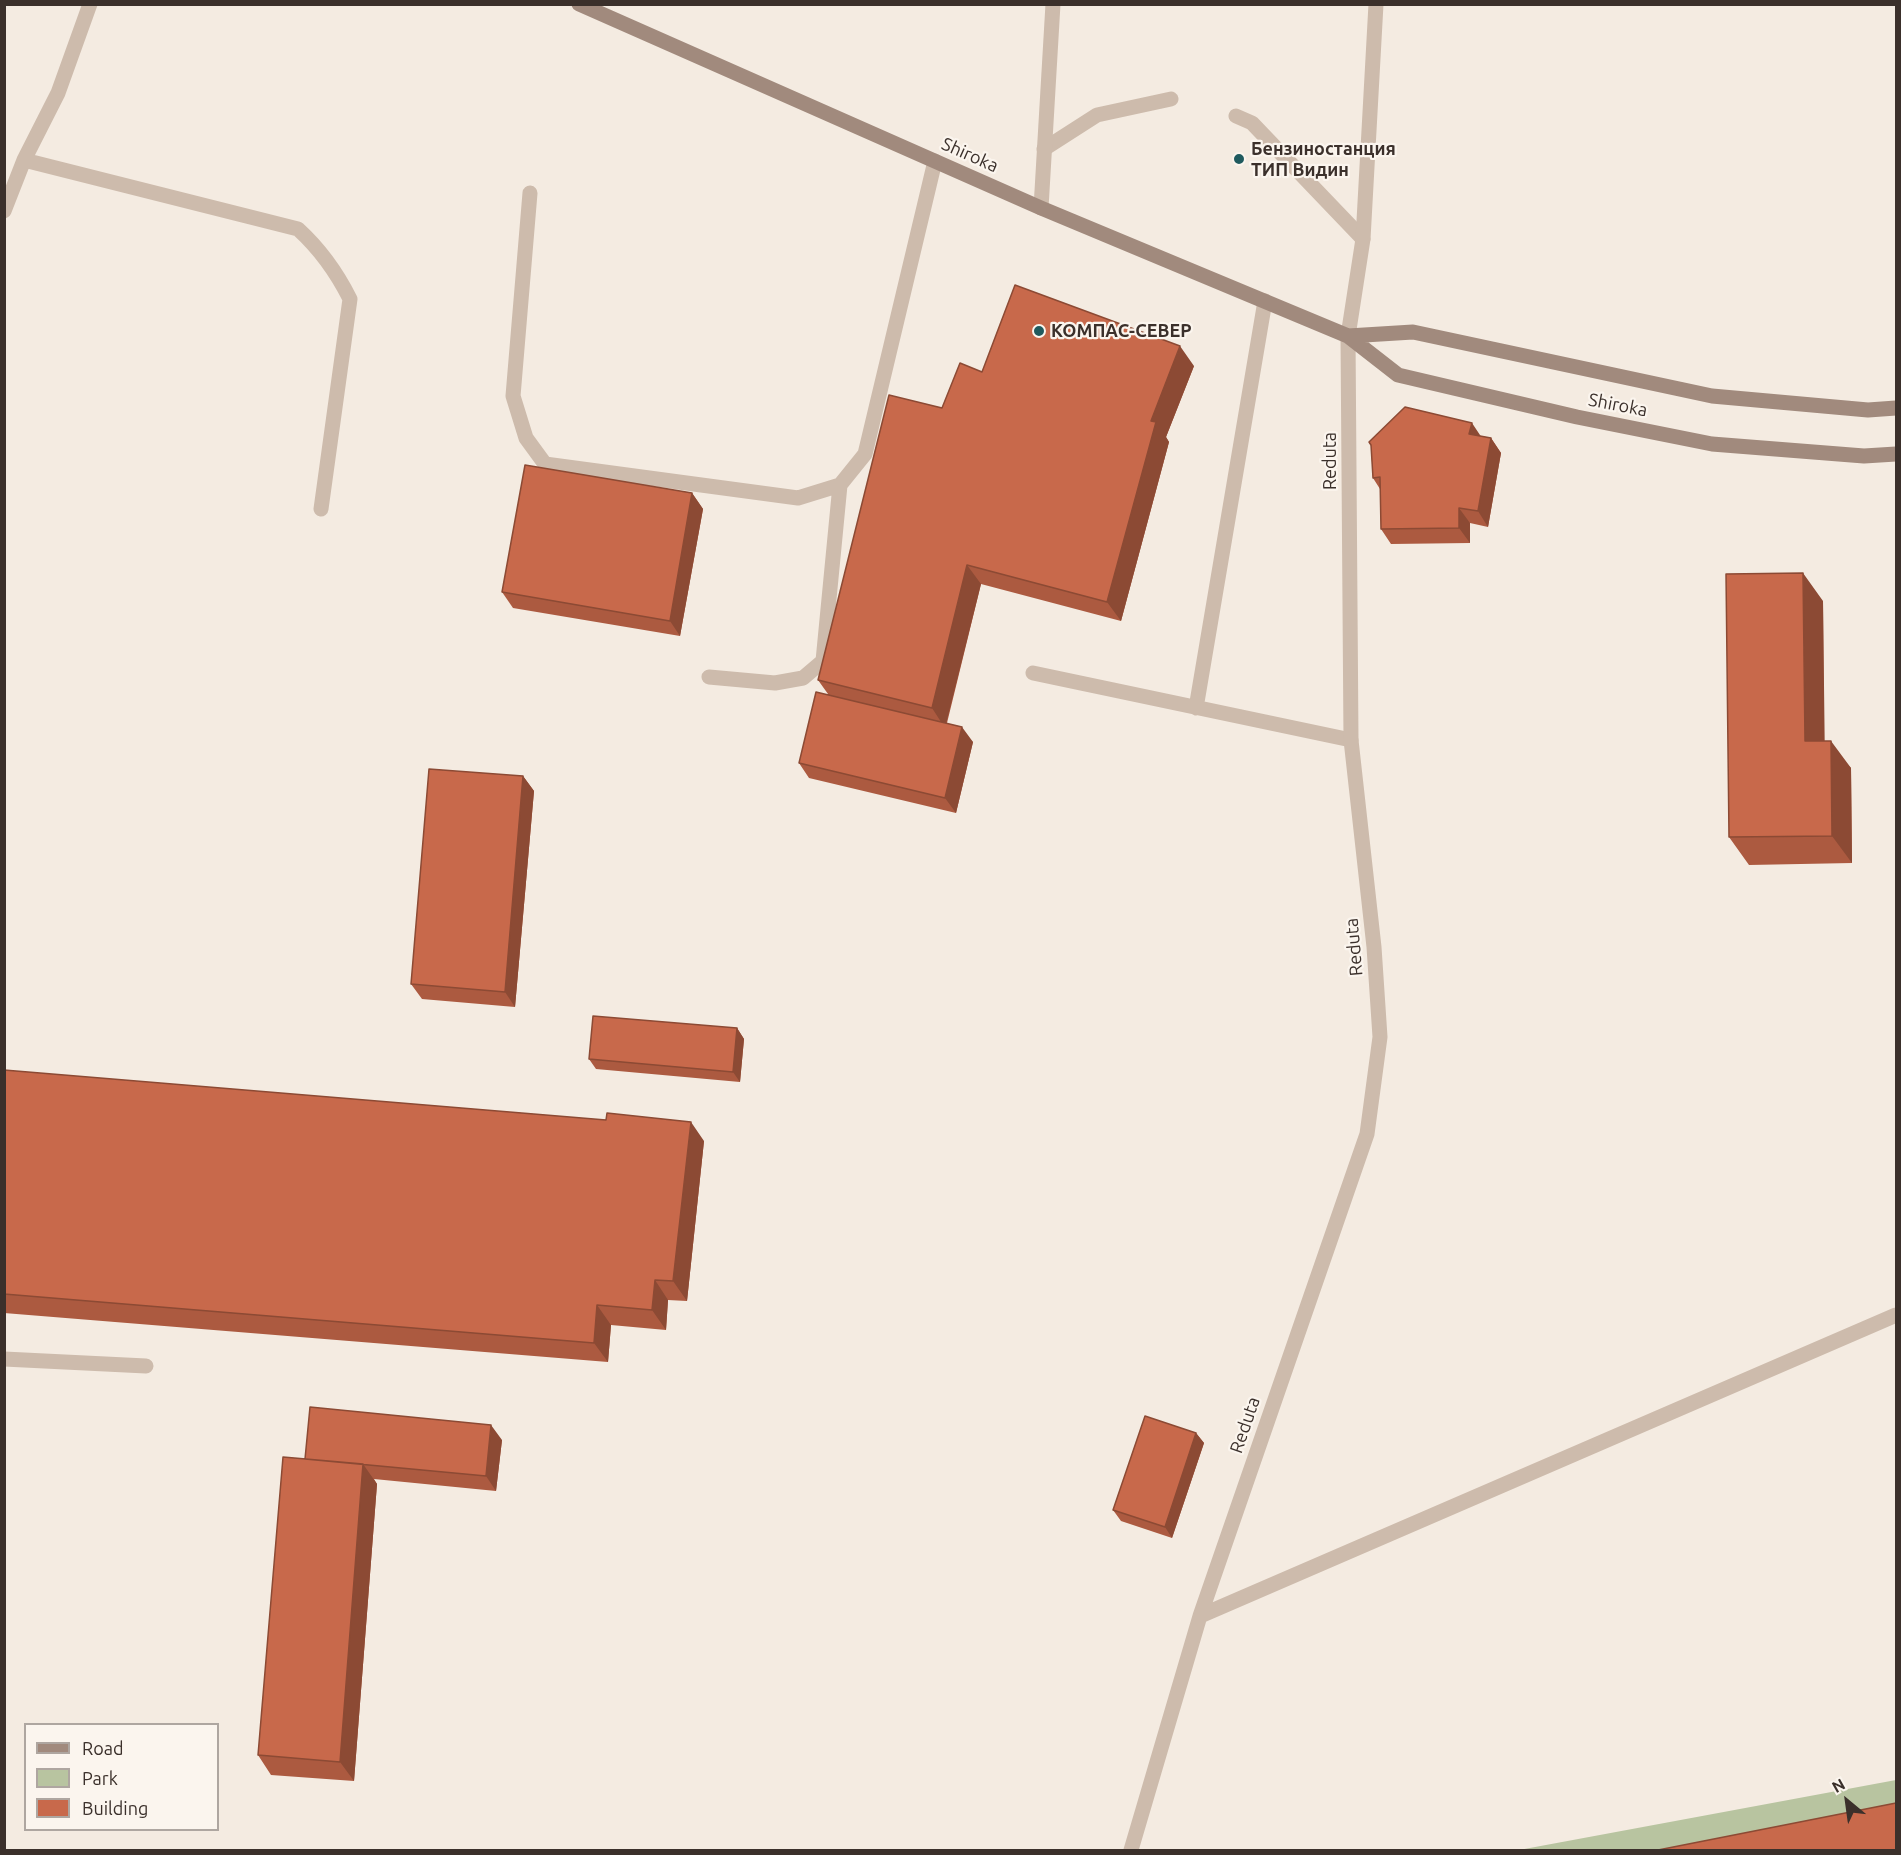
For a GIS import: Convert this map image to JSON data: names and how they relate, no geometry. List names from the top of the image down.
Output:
{
  "streets": {
    "main road": ["Shiroka"],
    "street": ["Reduta"]
  },
  "crossings": [
    ["Shiroka", "Reduta"]
  ],
  "places": ["Бензиностанция ТИП Видин", "КОМПАС-СЕВЕР"],
  "legend": ["Road", "Park", "Building"],
  "north": "top left"
}
